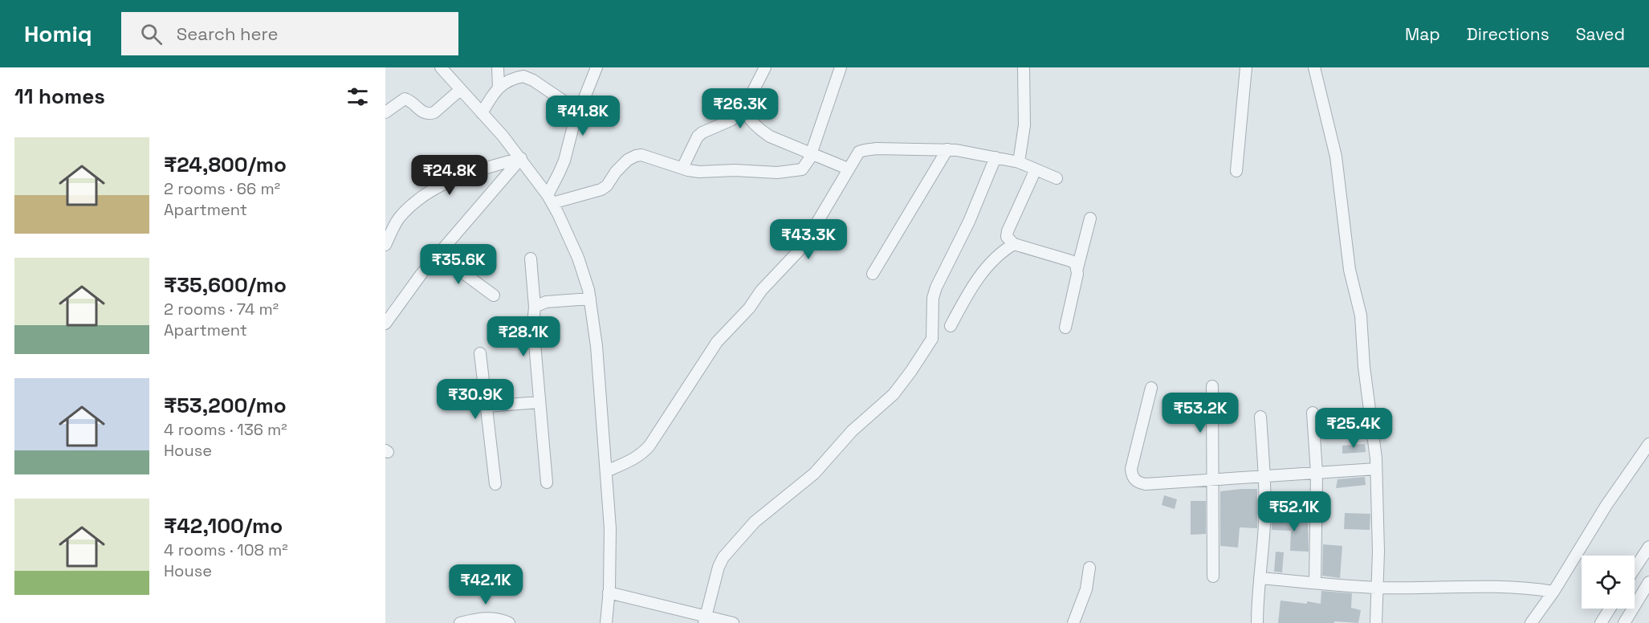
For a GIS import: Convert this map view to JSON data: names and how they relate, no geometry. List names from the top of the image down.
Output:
{
  "page": {
    "header": "Homiq",
    "search": "Search here",
    "nav": ["Map", "Directions", "Saved"],
    "heading": "11 homes",
    "price": [
      "₹26.3K",
      "₹41.8K",
      "₹24.8K",
      "₹43.3K",
      "₹35.6K",
      "₹28.1K",
      "₹30.9K",
      "₹53.2K",
      "₹25.4K",
      "₹52.1K",
      "₹42.1K"
    ],
    "list": [
      {
        "name": "₹24,800/mo",
        "note": "2 rooms · 66 m² · Apartment"
      },
      {
        "name": "₹35,600/mo",
        "note": "2 rooms · 74 m² · Apartment"
      },
      {
        "name": "₹53,200/mo",
        "note": "4 rooms · 136 m² · House"
      },
      {
        "name": "₹42,100/mo",
        "note": "4 rooms · 108 m² · House"
      }
    ]
  }
}
